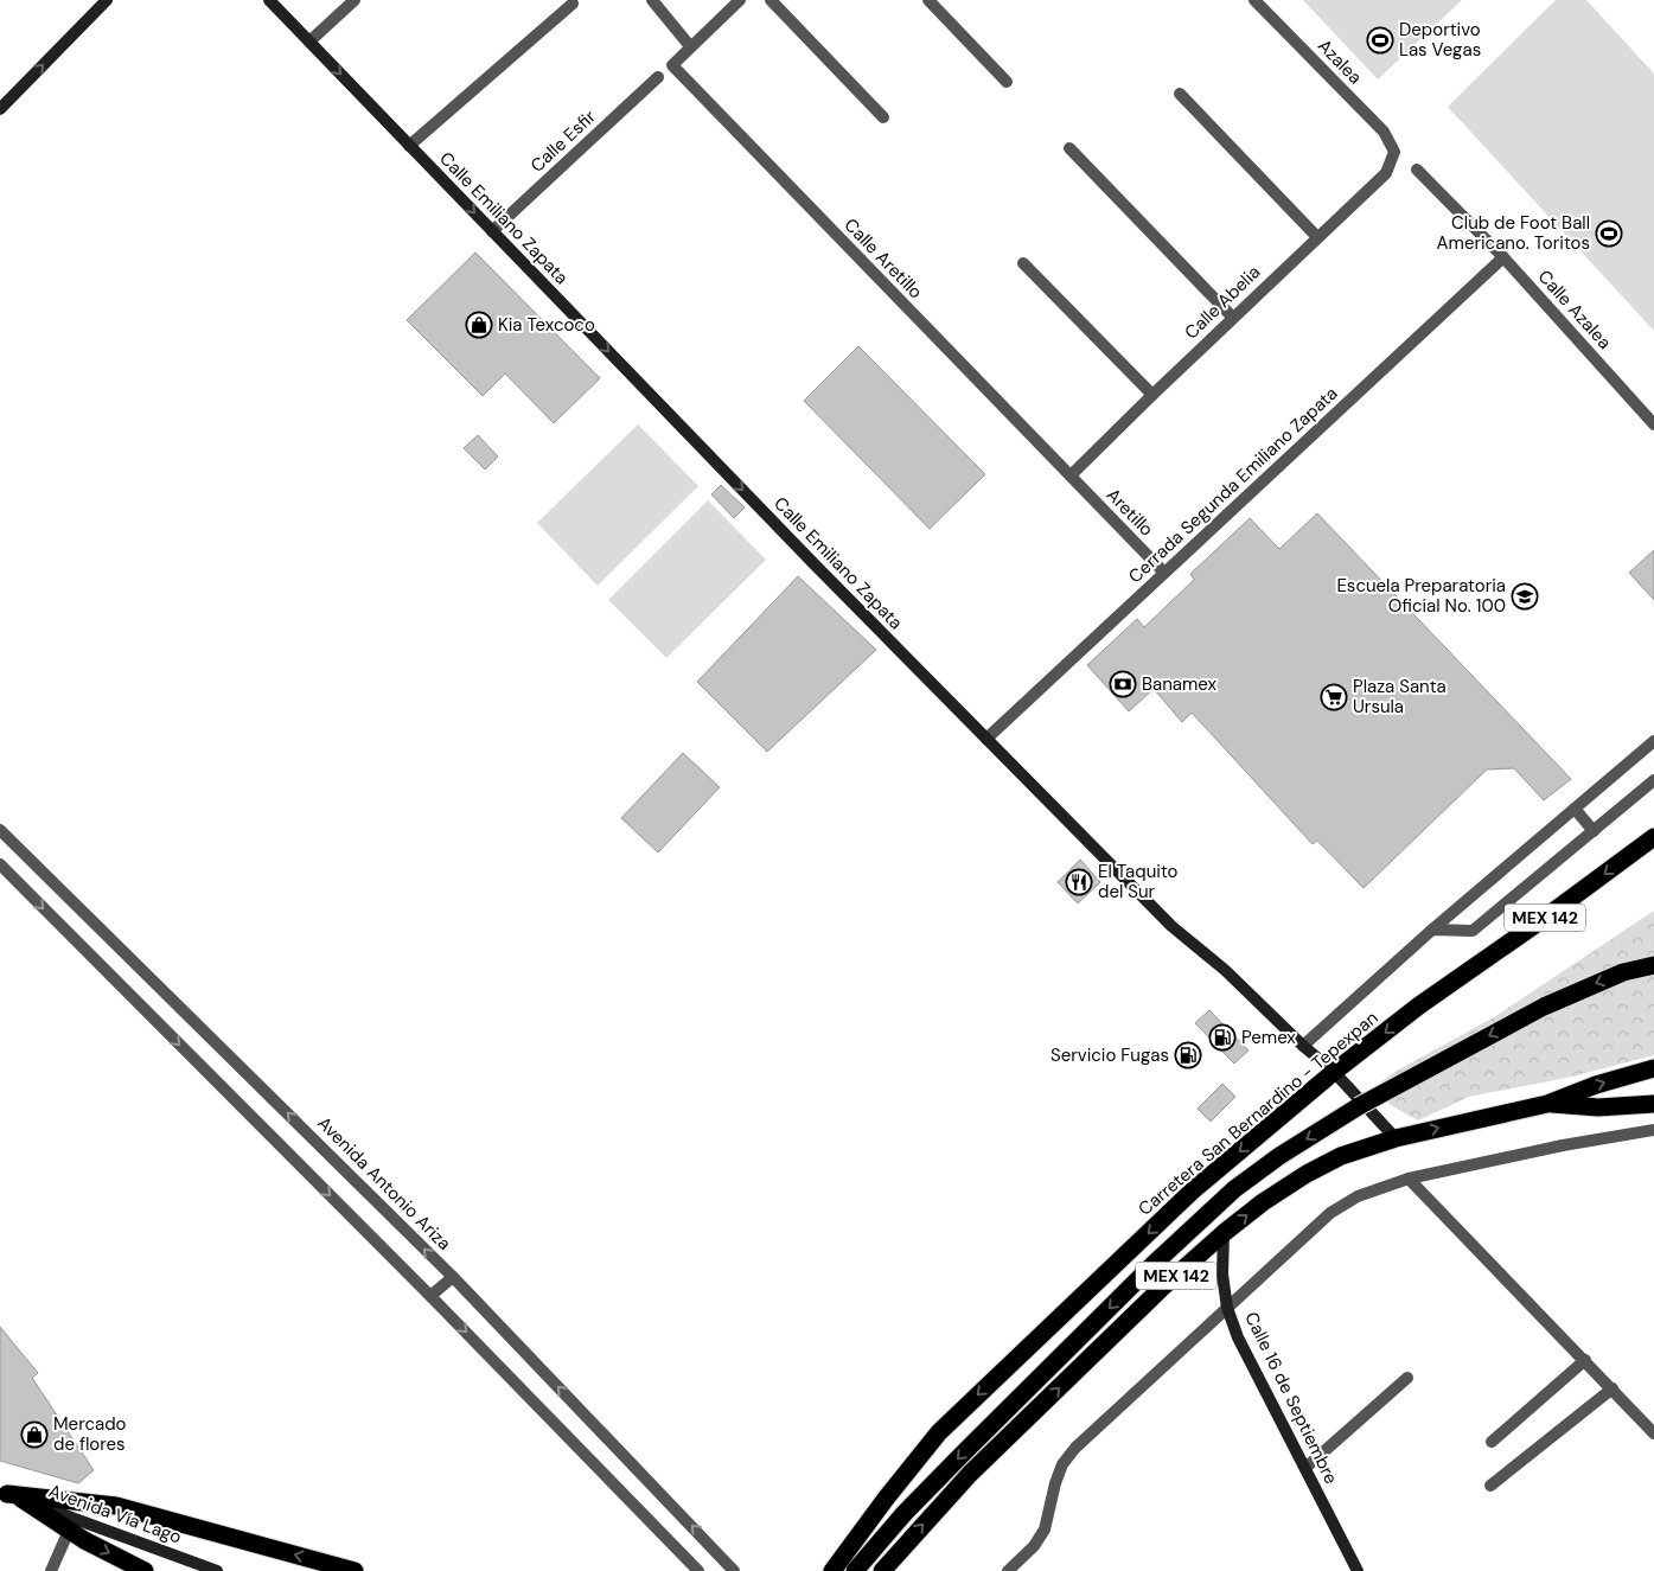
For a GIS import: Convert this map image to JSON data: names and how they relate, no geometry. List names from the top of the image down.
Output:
{
  "streets": {
    "highway": ["MEX 142", "Carretera San Bernardino - Tepexpan"],
    "main road": ["Calle Emiliano Zapata", "Calle 16 de Septiembre", "Avenida Vía Lago"],
    "street": [
      "Azalea",
      "Calle Esfir",
      "Calle Aretillo",
      "Calle Abelia",
      "Calle Azalea",
      "Cerrada Segunda Emiliano Zapata",
      "Aretillo",
      "Avenida Antonio Ariza"
    ]
  },
  "crossings": [
    ["Azalea", "Calle Abelia"],
    ["Calle Esfir", "Calle Emiliano Zapata"],
    ["Calle Emiliano Zapata", "Cerrada Segunda Emiliano Zapata"],
    ["Calle Emiliano Zapata", "MEX 142"],
    ["Calle Emiliano Zapata", "Carretera San Bernardino - Tepexpan"],
    ["Calle Aretillo", "Calle Abelia"],
    ["Calle Aretillo", "Aretillo"],
    ["Calle Abelia", "Aretillo"],
    ["Calle Azalea", "Cerrada Segunda Emiliano Zapata"],
    ["Cerrada Segunda Emiliano Zapata", "Aretillo"],
    ["MEX 142", "Calle 16 de Septiembre"]
  ],
  "one_way": ["Calle Emiliano Zapata"],
  "places": {
    "sports": ["Deportivo Las Vegas", "Club de Foot Ball Americano. Toritos"],
    "shop": ["Kia Texcoco", "Mercado de flores"],
    "school or university": ["Escuela Preparatoria Oficial No. 100"],
    "bank": ["Banamex"],
    "supermarket": ["Plaza Santa Ursula"],
    "restaurant": ["El Taquito del Sur"],
    "fuel station": ["Pemex", "Servicio Fugas"]
  }
}
